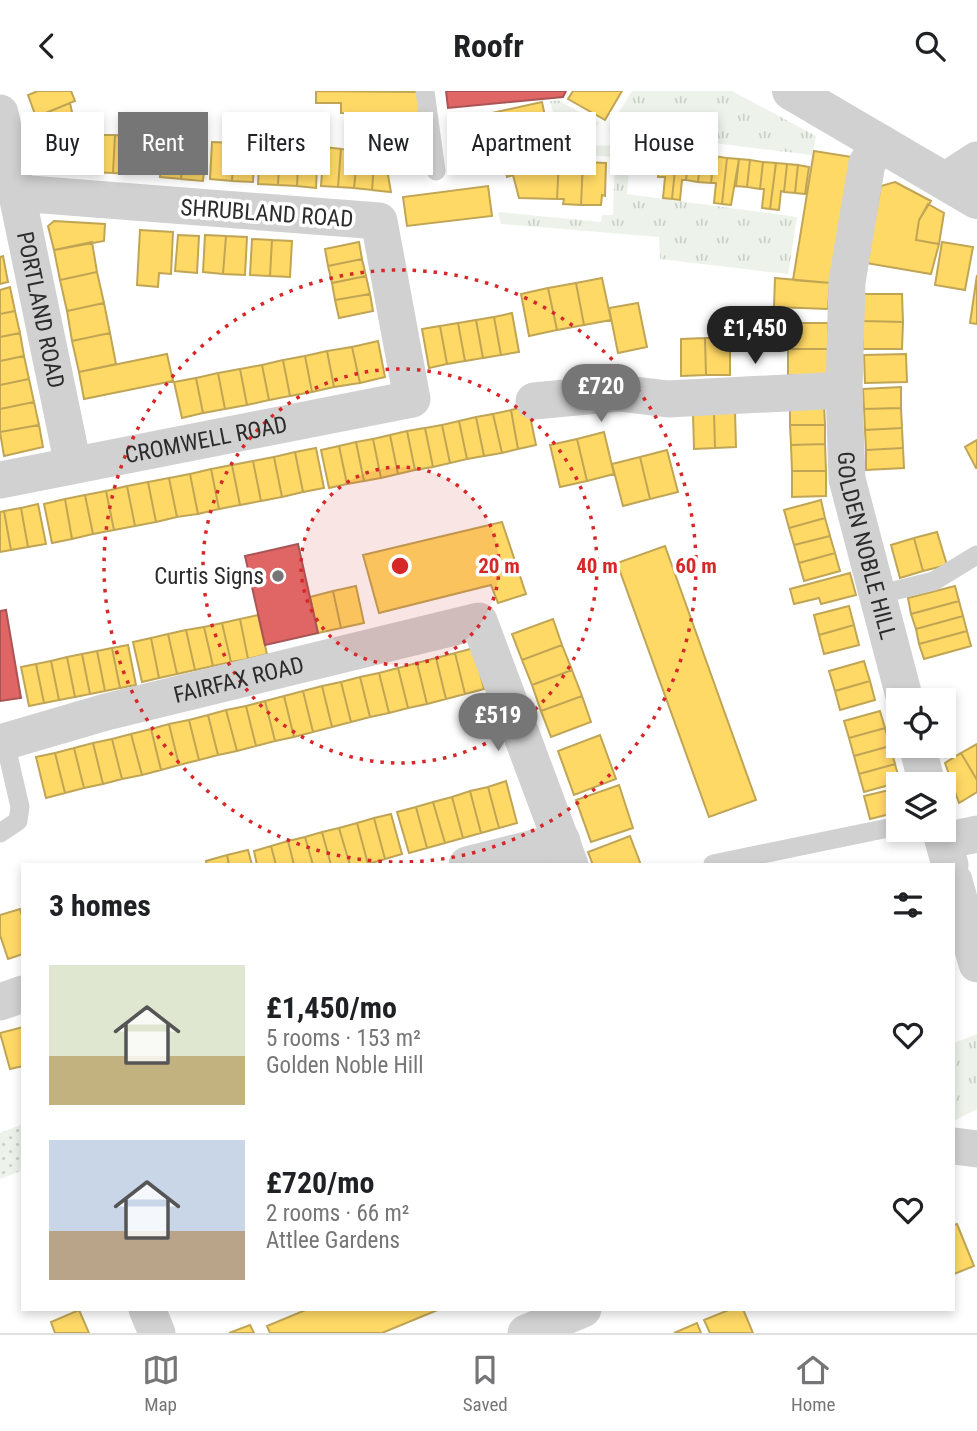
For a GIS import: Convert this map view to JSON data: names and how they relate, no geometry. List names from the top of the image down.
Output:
{
  "streets": {
    "street": [
      "SHRUBLAND ROAD",
      "PORTLAND ROAD",
      "CROMWELL ROAD",
      "GOLDEN NOBLE HILL",
      "FAIRFAX ROAD"
    ]
  },
  "crossings": [
    ["SHRUBLAND ROAD", "PORTLAND ROAD"],
    ["SHRUBLAND ROAD", "CROMWELL ROAD"],
    ["PORTLAND ROAD", "CROMWELL ROAD"]
  ],
  "places": ["Curtis Signs"],
  "page": {
    "header": "Roofr",
    "chip": [
      "Buy",
      "Rent",
      "Filters",
      "New",
      "Apartment",
      "House"
    ],
    "price": ["£1,450", "£720", "£519"],
    "heading": "3 homes",
    "list": [
      {
        "name": "£1,450/mo",
        "note": "5 rooms · 153 m² · Golden Noble Hill"
      },
      {
        "name": "£720/mo",
        "note": "2 rooms · 66 m² · Attlee Gardens"
      }
    ],
    "tabs": ["Map", "Saved", "Home"]
  },
  "rings": ["20 m", "40 m", "60 m"]
}
